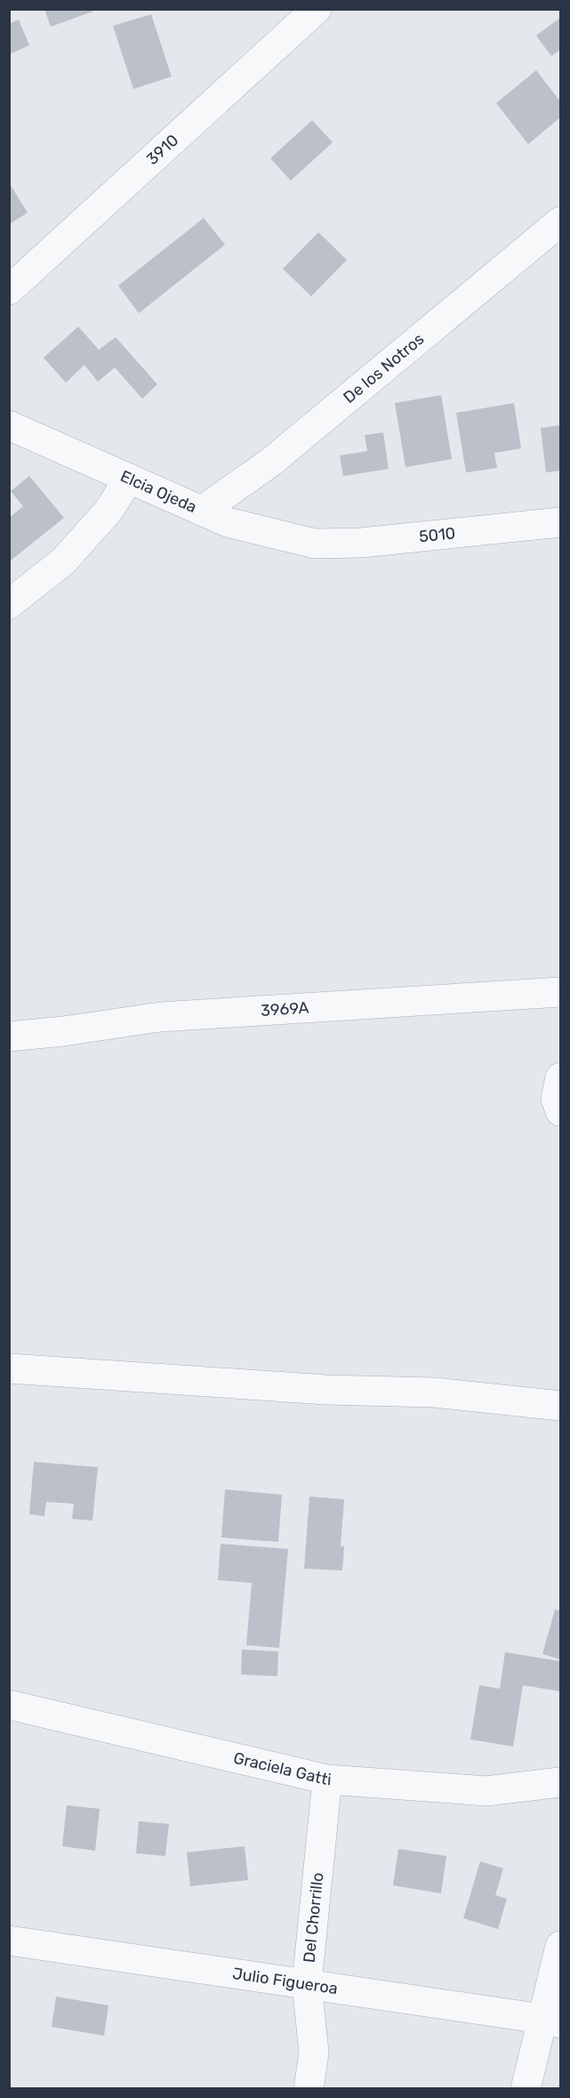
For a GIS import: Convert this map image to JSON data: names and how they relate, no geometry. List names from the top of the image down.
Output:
{
  "streets": {
    "street": [
      "3910",
      "De los Notros",
      "Elcia Ojeda",
      "5010",
      "3969A",
      "Graciela Gatti",
      "Del Chorrillo",
      "Julio Figueroa"
    ]
  },
  "crossings": [
    ["De los Notros", "Elcia Ojeda"],
    ["Elcia Ojeda", "5010"],
    ["Graciela Gatti", "Del Chorrillo"],
    ["Del Chorrillo", "Julio Figueroa"]
  ]
}
